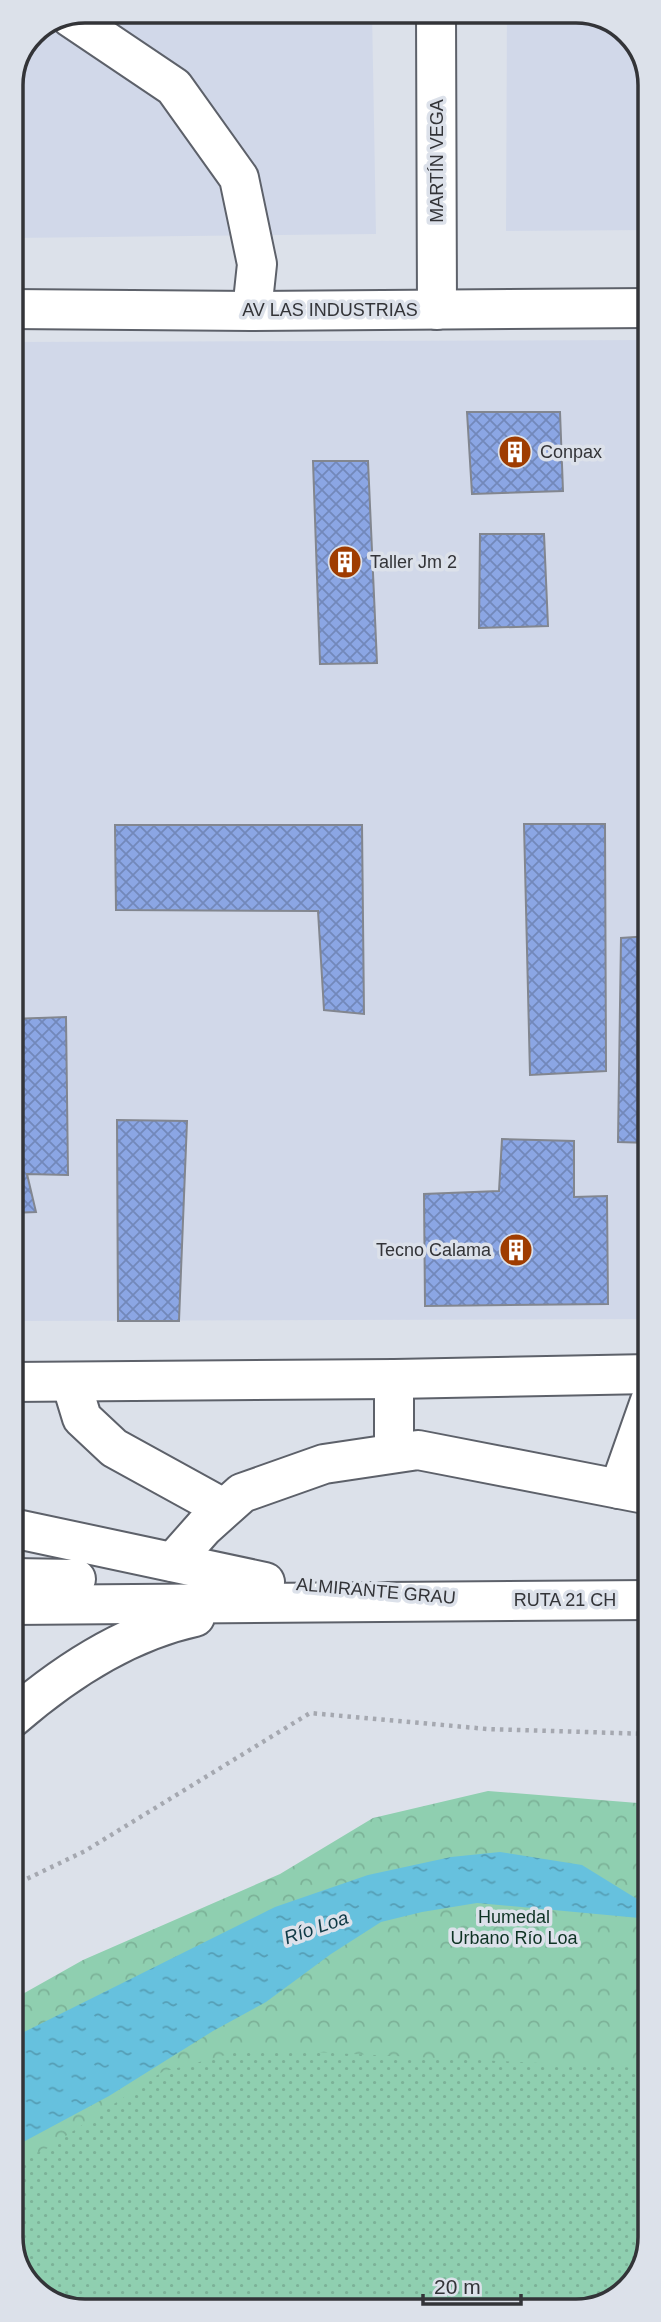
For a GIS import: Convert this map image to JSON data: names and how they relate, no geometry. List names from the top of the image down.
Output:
{
  "streets": {
    "main road": [
      "MARTÍN VEGA",
      "AV LAS INDUSTRIAS",
      "ALMIRANTE GRAU",
      "RUTA 21 CH"
    ]
  },
  "crossings": [
    ["MARTÍN VEGA", "AV LAS INDUSTRIAS"],
    ["ALMIRANTE GRAU", "RUTA 21 CH"]
  ],
  "water": ["Río Loa"],
  "parks": ["Humedal Urbano Río Loa"],
  "places": {
    "building": ["Conpax", "Taller Jm 2", "Tecno Calama"]
  },
  "scale_bar": "20 m"
}
